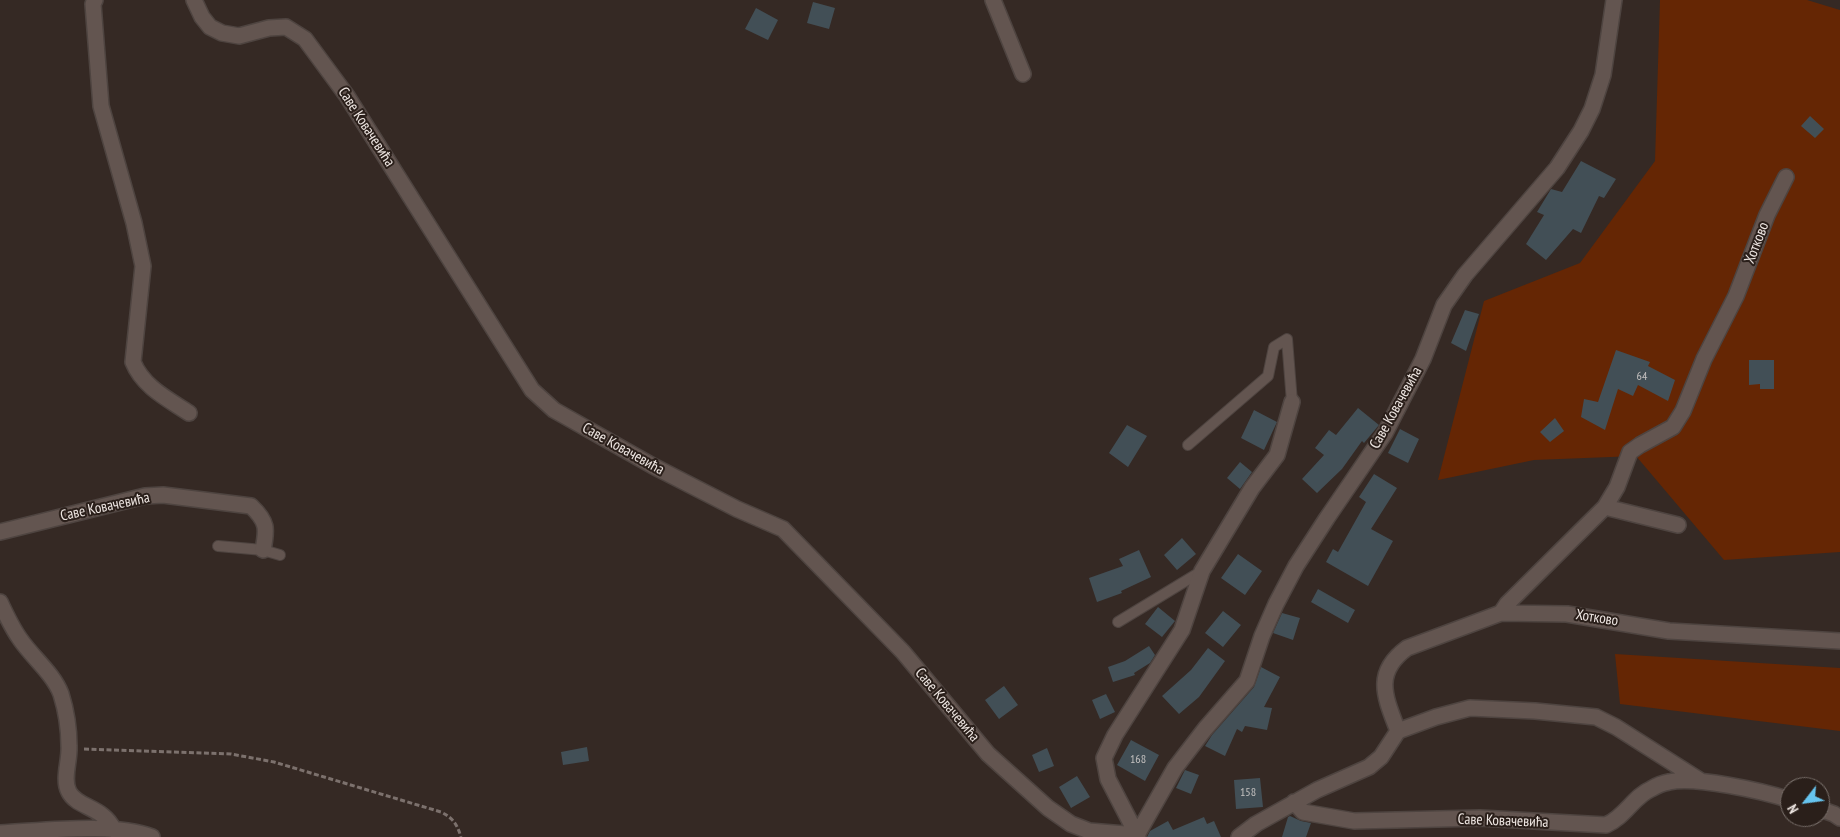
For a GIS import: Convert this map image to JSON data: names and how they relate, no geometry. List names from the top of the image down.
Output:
{
  "streets": {
    "street": ["Саве Ковачевића", "Хотково"]
  },
  "house_numbers": ["64", "168", "158"],
  "north": "bottom left"
}
